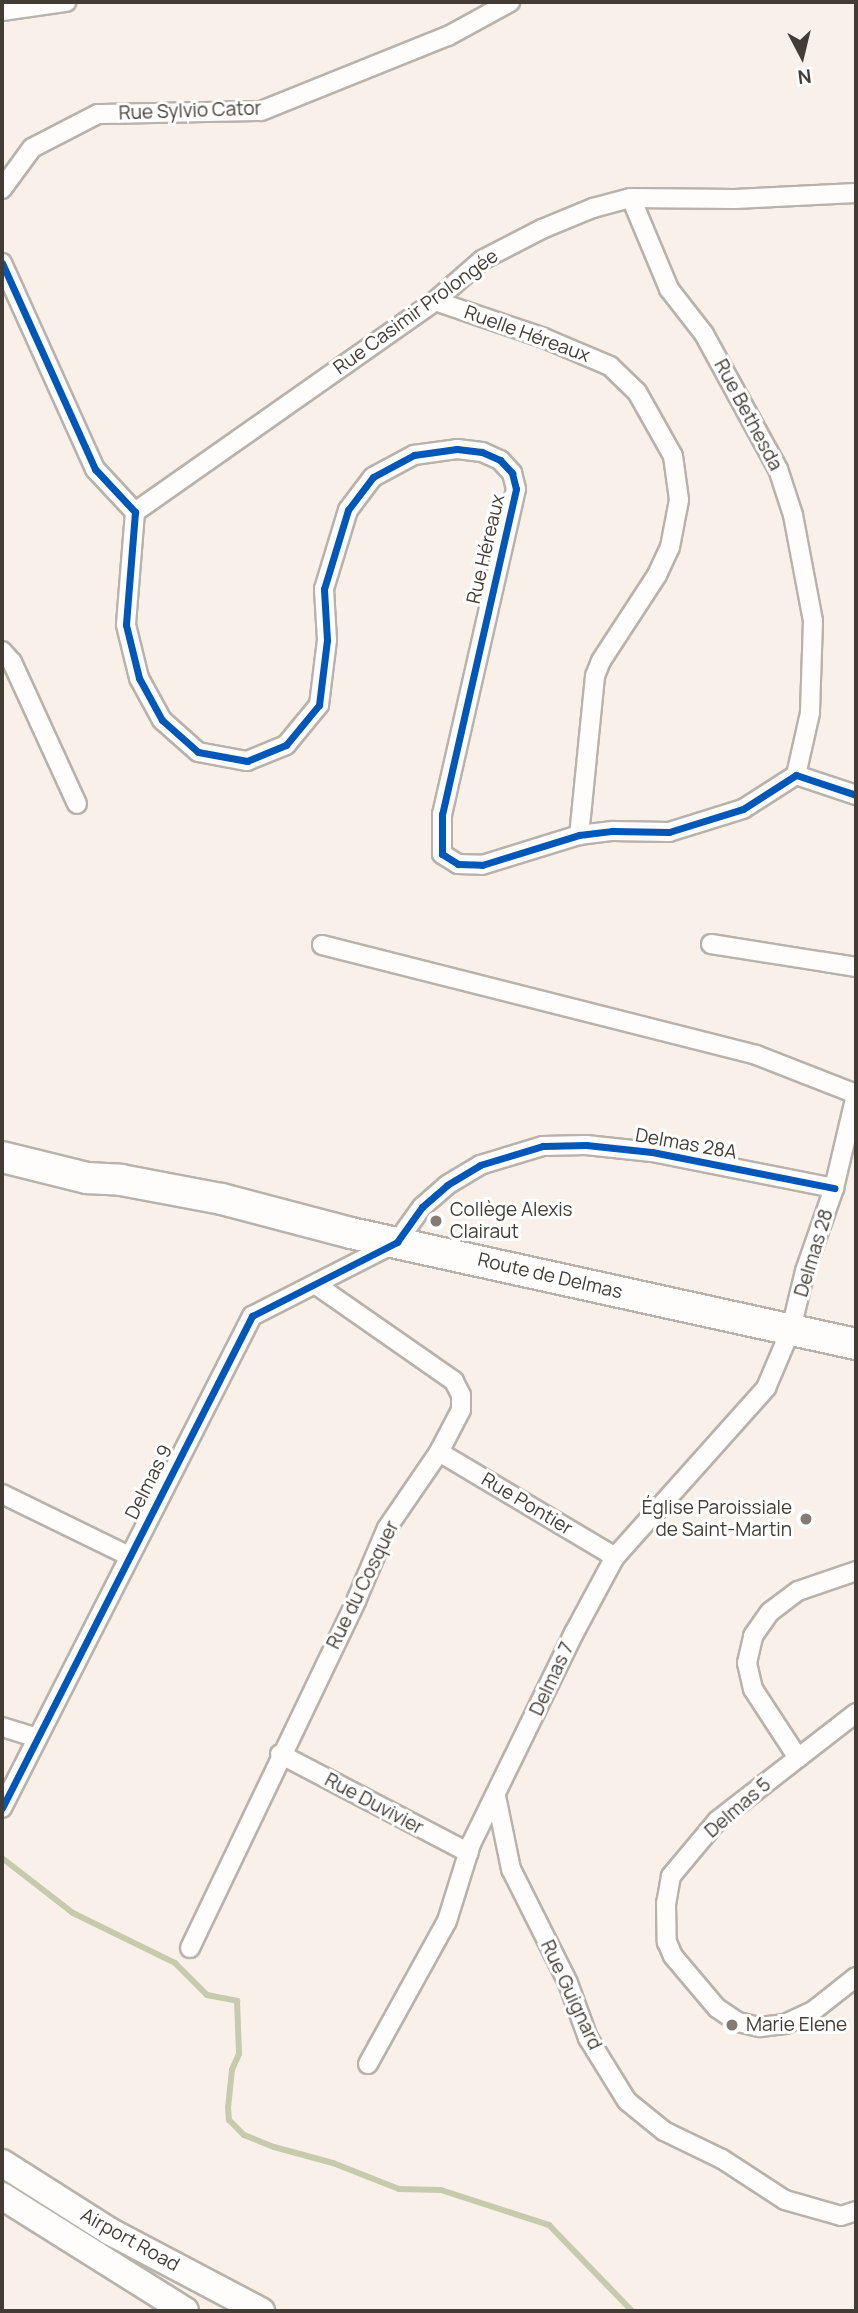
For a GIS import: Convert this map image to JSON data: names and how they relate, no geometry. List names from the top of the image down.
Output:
{
  "streets": {
    "main road": ["Route de Delmas", "Airport Road"],
    "street": [
      "Rue Sylvio Cator",
      "Rue Casimir Prolongée",
      "Ruelle Héreaux",
      "Rue Bethesda",
      "Rue Héreaux",
      "Delmas 28A",
      "Delmas 28",
      "Delmas 9",
      "Rue Pontier",
      "Rue du Cosquer",
      "Delmas 7",
      "Rue Duvivier",
      "Delmas 5",
      "Rue Guignard"
    ]
  },
  "crossings": [
    ["Rue Casimir Prolongée", "Ruelle Héreaux"],
    ["Rue Casimir Prolongée", "Rue Bethesda"],
    ["Rue Casimir Prolongée", "Rue Héreaux"],
    ["Ruelle Héreaux", "Rue Héreaux"],
    ["Rue Bethesda", "Rue Héreaux"],
    ["Delmas 28A", "Delmas 28"],
    ["Delmas 28A", "Route de Delmas"],
    ["Delmas 28A", "Delmas 9"],
    ["Delmas 28", "Route de Delmas"],
    ["Delmas 28", "Delmas 7"],
    ["Route de Delmas", "Delmas 9"],
    ["Route de Delmas", "Delmas 7"],
    ["Delmas 9", "Rue du Cosquer"],
    ["Rue Pontier", "Rue du Cosquer"],
    ["Rue Pontier", "Delmas 7"],
    ["Rue du Cosquer", "Rue Duvivier"],
    ["Delmas 7", "Rue Duvivier"],
    ["Delmas 7", "Rue Guignard"]
  ],
  "places": ["Collège Alexis Clairaut", "Église Paroissiale de Saint-Martin", "Marie Elene"],
  "north": "bottom"
}
